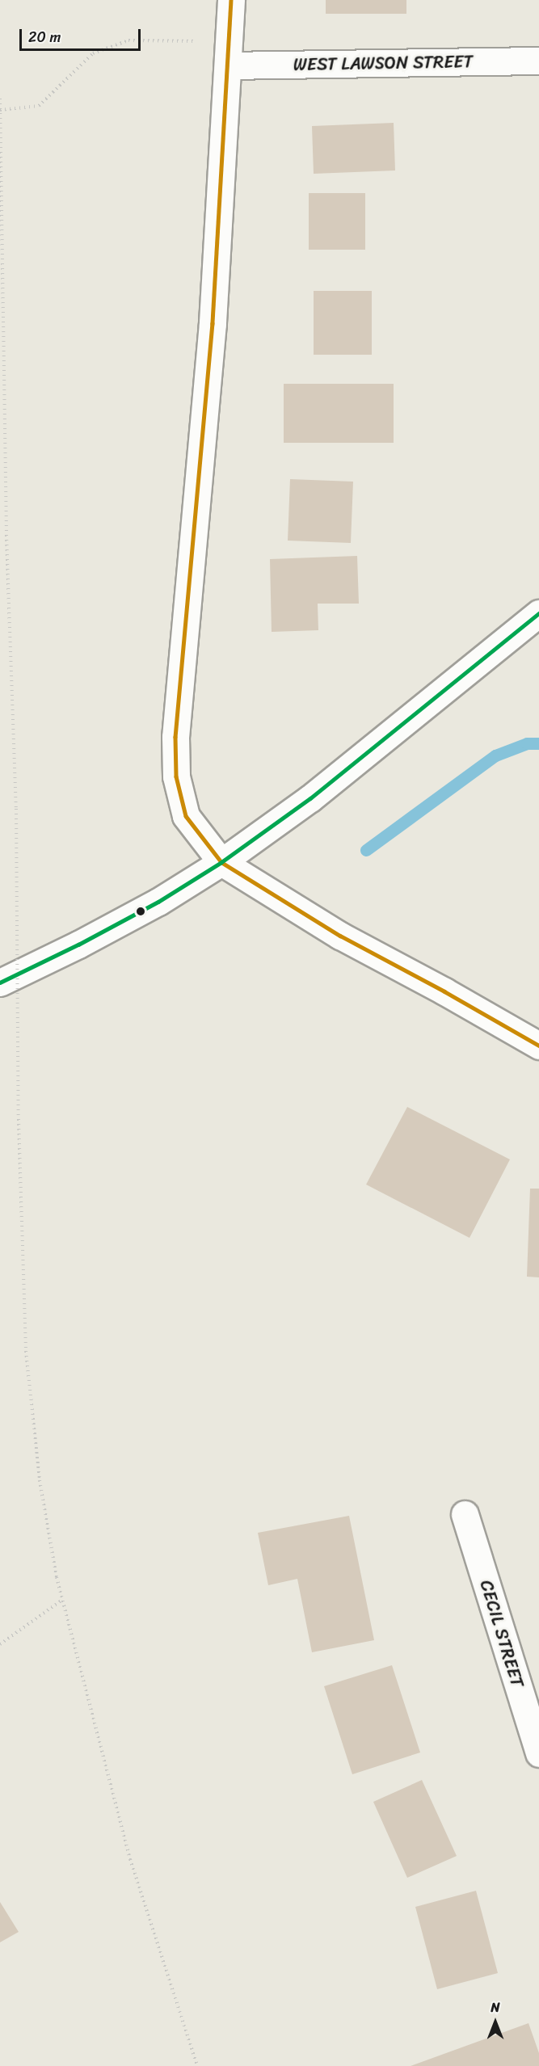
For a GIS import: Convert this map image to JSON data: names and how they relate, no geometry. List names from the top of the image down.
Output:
{
  "streets": {
    "street": ["WEST LAWSON STREET", "CECIL STREET"]
  },
  "scale_bar": "20 m",
  "north": "top"
}
